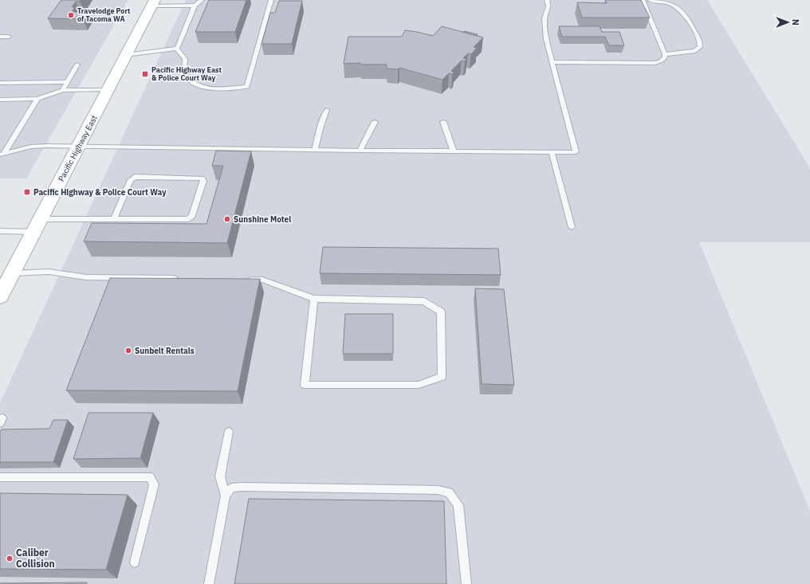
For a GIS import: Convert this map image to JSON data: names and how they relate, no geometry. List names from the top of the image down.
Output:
{
  "streets": {
    "main road": ["Pacific Highway East"]
  },
  "places": {
    "other": [
      "Travelodge Port of Tacoma WA",
      "Sunshine Motel",
      "Sunbelt Rentals",
      "Caliber Collision"
    ],
    "transit": ["Pacific Highway East & Police Court Way", "Pacific Highway & Police Court Way"]
  },
  "north": "right"
}
